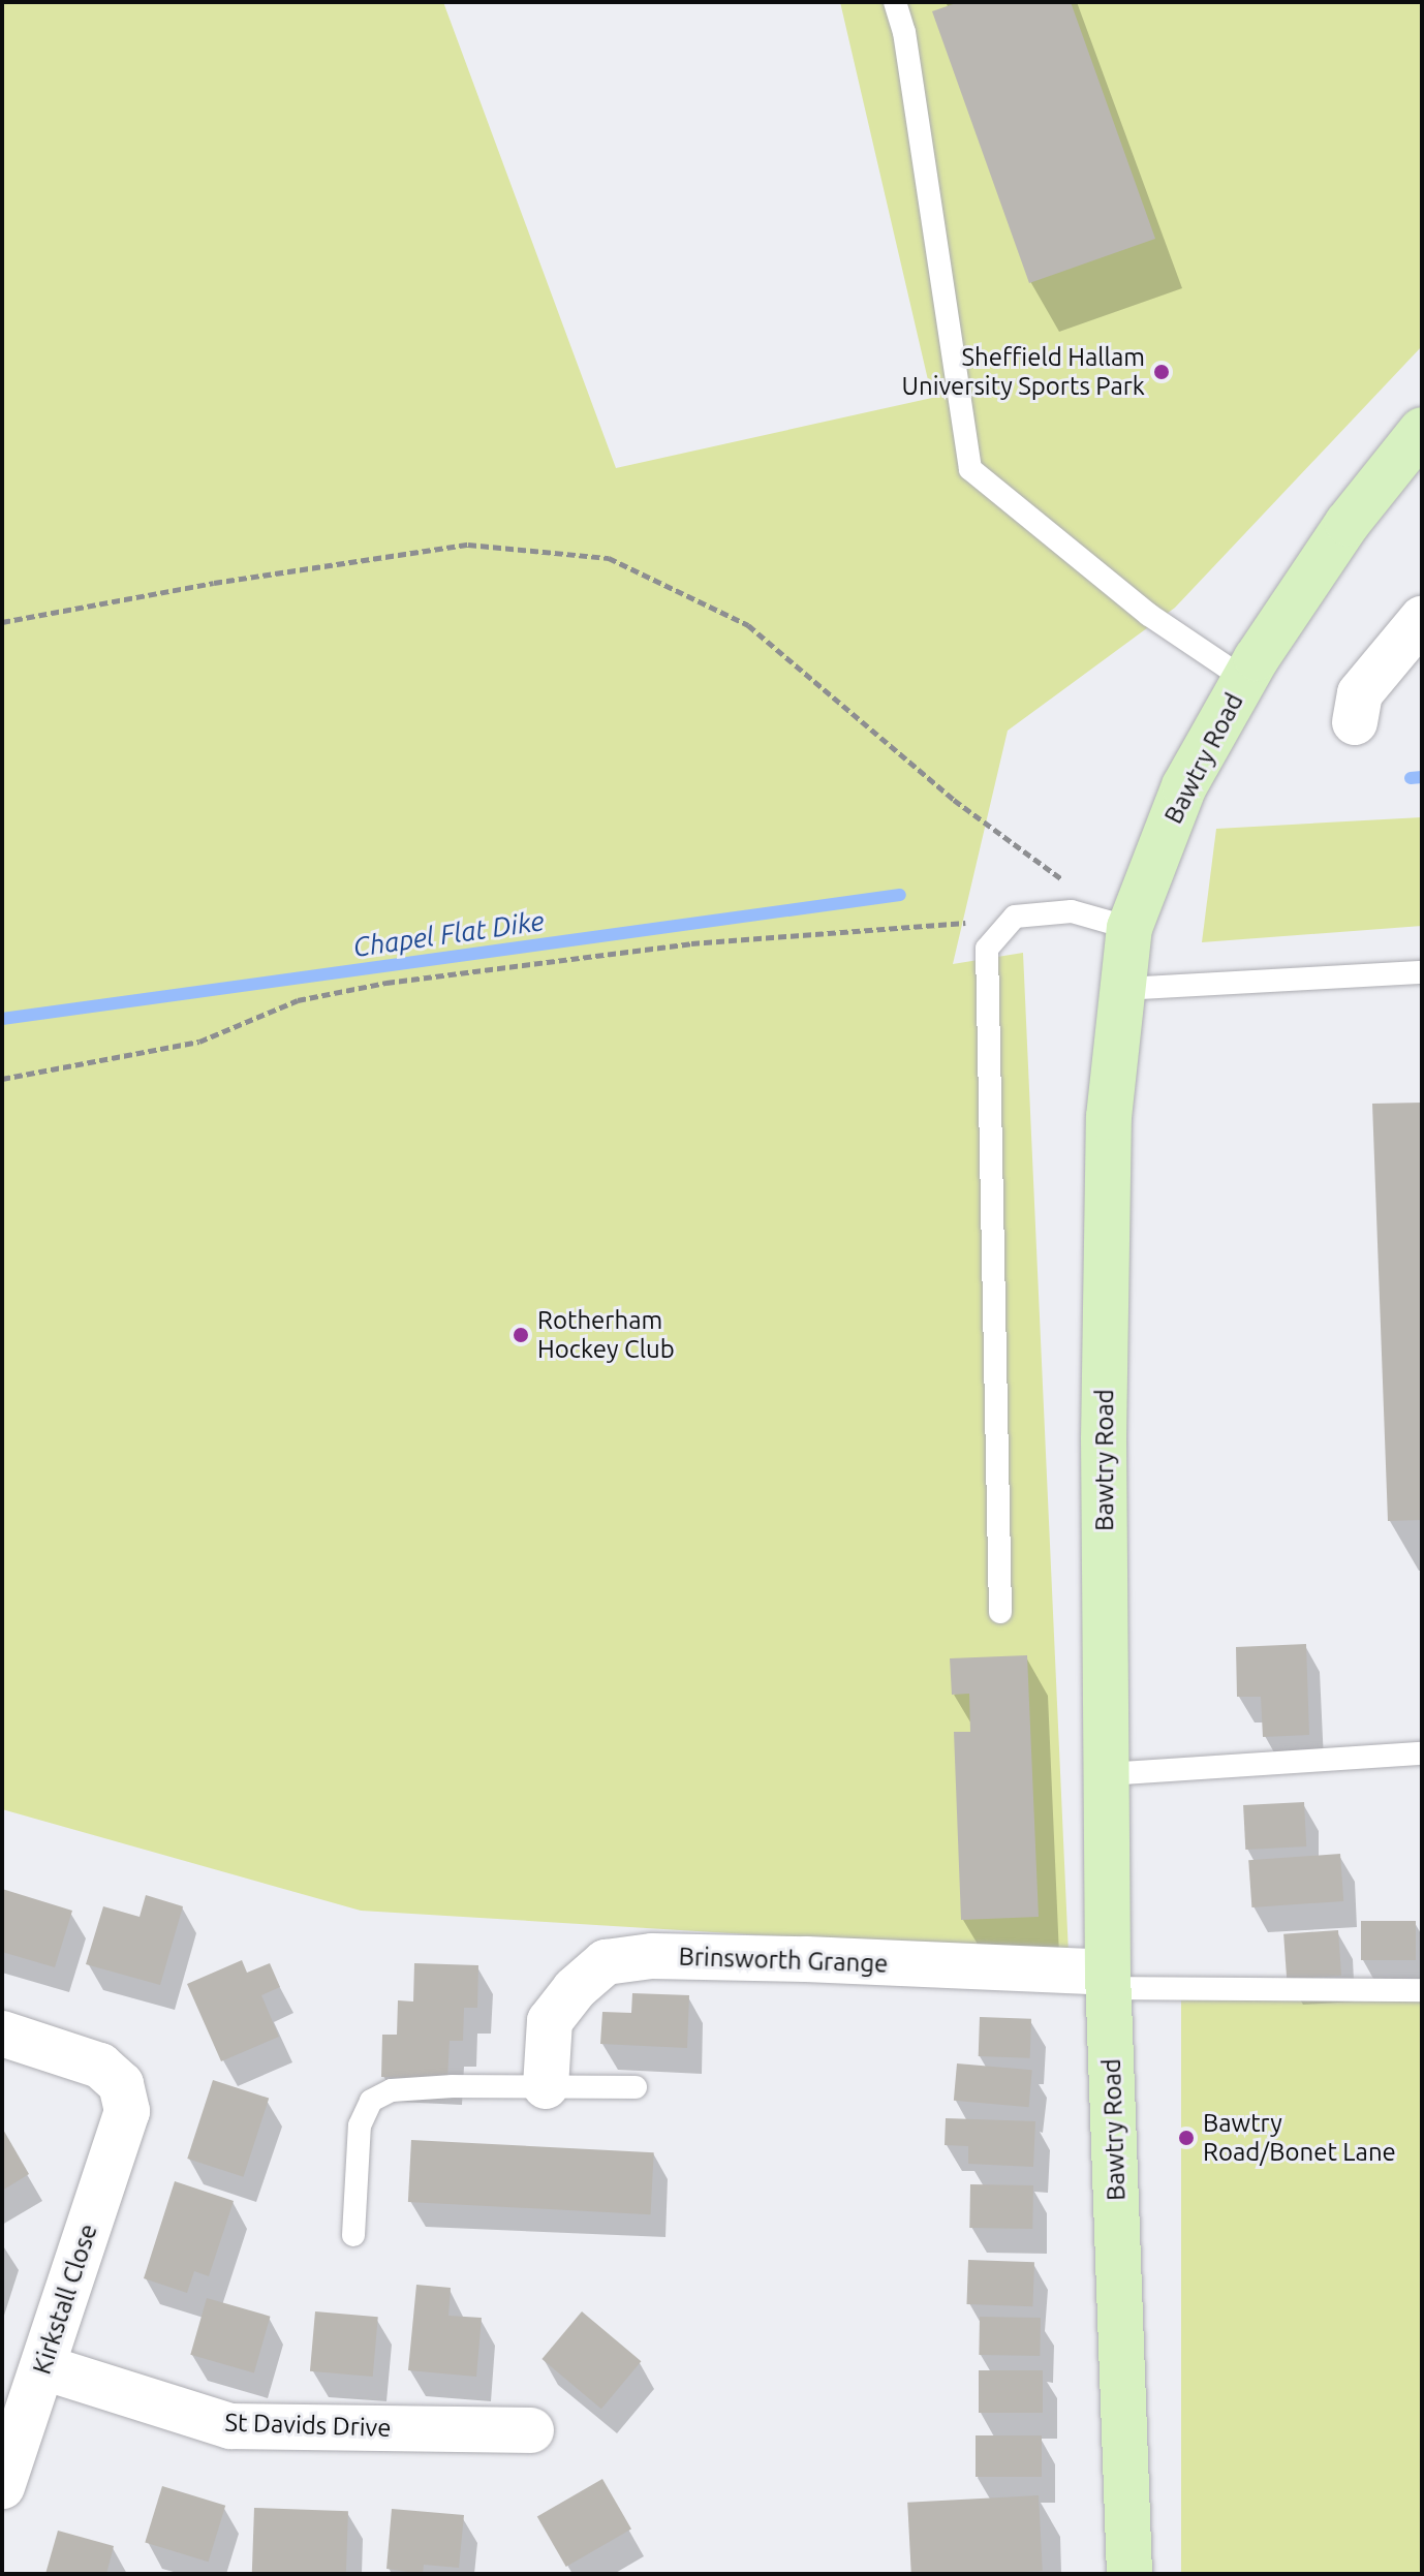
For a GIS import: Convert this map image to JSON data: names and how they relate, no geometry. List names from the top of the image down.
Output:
{
  "streets": {
    "main road": ["Bawtry Road"],
    "street": ["Brinsworth Grange", "Kirkstall Close", "St Davids Drive"]
  },
  "crossings": [
    ["Bawtry Road", "Brinsworth Grange"],
    ["Kirkstall Close", "St Davids Drive"]
  ],
  "water": ["Chapel Flat Dike"],
  "places": ["Sheffield Hallam University Sports Park", "Rotherham Hockey Club", "Bawtry Road/Bonet Lane"]
}
